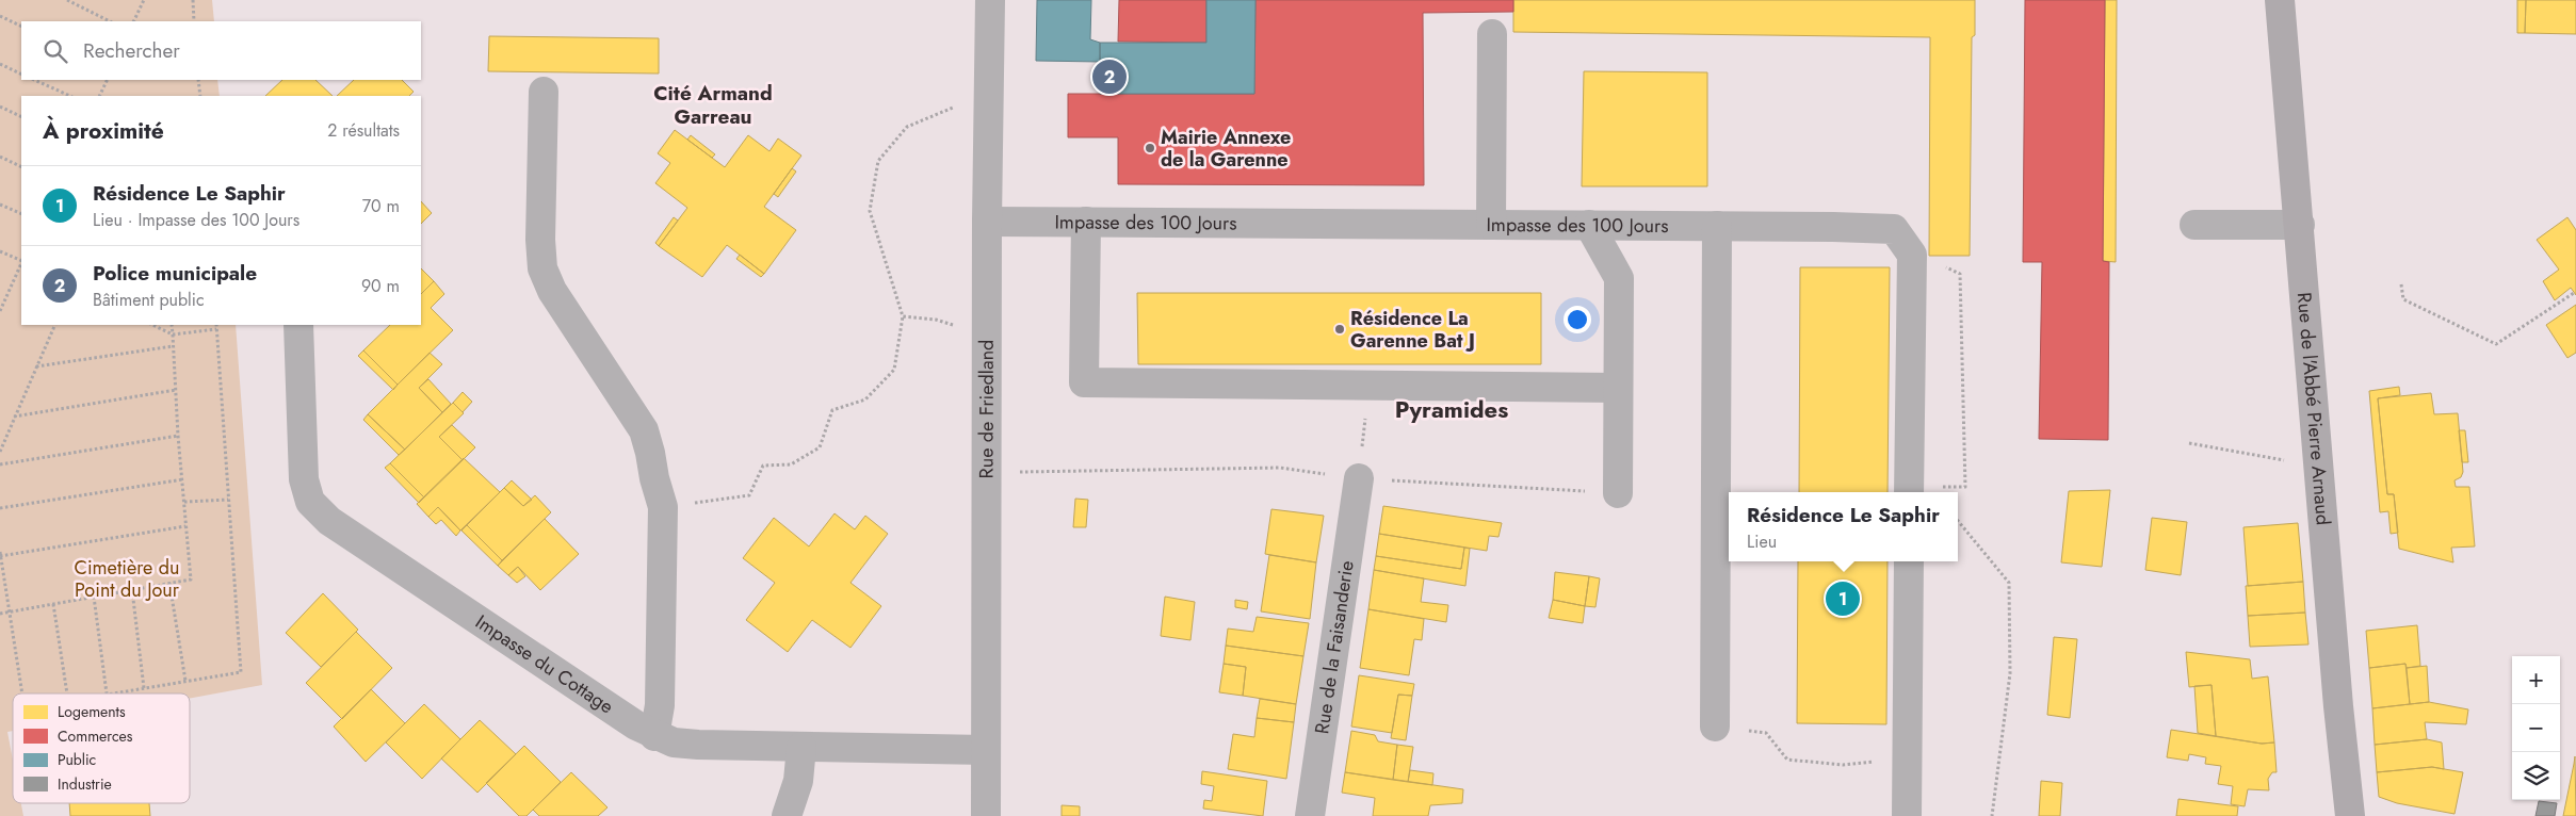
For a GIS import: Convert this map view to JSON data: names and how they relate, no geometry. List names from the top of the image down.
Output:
{
  "streets": {
    "main road": ["Rue de l'Abbé Pierre Arnaud"],
    "street": [
      "Impasse des 100 Jours",
      "Rue de Friedland",
      "Rue de la Faisanderie",
      "Impasse du Cottage"
    ]
  },
  "crossings": [
    ["Impasse des 100 Jours", "Rue de Friedland"],
    ["Rue de Friedland", "Impasse du Cottage"]
  ],
  "districts": ["Cité Armand Garreau", "Pyramides"],
  "parks": ["Cimetière du Point du Jour"],
  "places": ["Mairie Annexe de la Garenne", "Résidence La Garenne Bat J"],
  "legend": [
    "Logements",
    "Commerces",
    "Public",
    "Industrie"
  ],
  "page": {
    "search": "Rechercher",
    "pins": ["2", "1"],
    "heading": ["À proximité", "2 résultats"],
    "list": [
      {
        "mark": "1",
        "name": "Résidence Le Saphir",
        "note": "Lieu · Impasse des 100 Jours",
        "value": "70 m"
      },
      {
        "mark": "2",
        "name": "Police municipale",
        "note": "Bâtiment public",
        "value": "90 m"
      }
    ],
    "popup": ["Résidence Le Saphir", "Lieu"],
    "map_buttons": ["+", "−"]
  }
}
